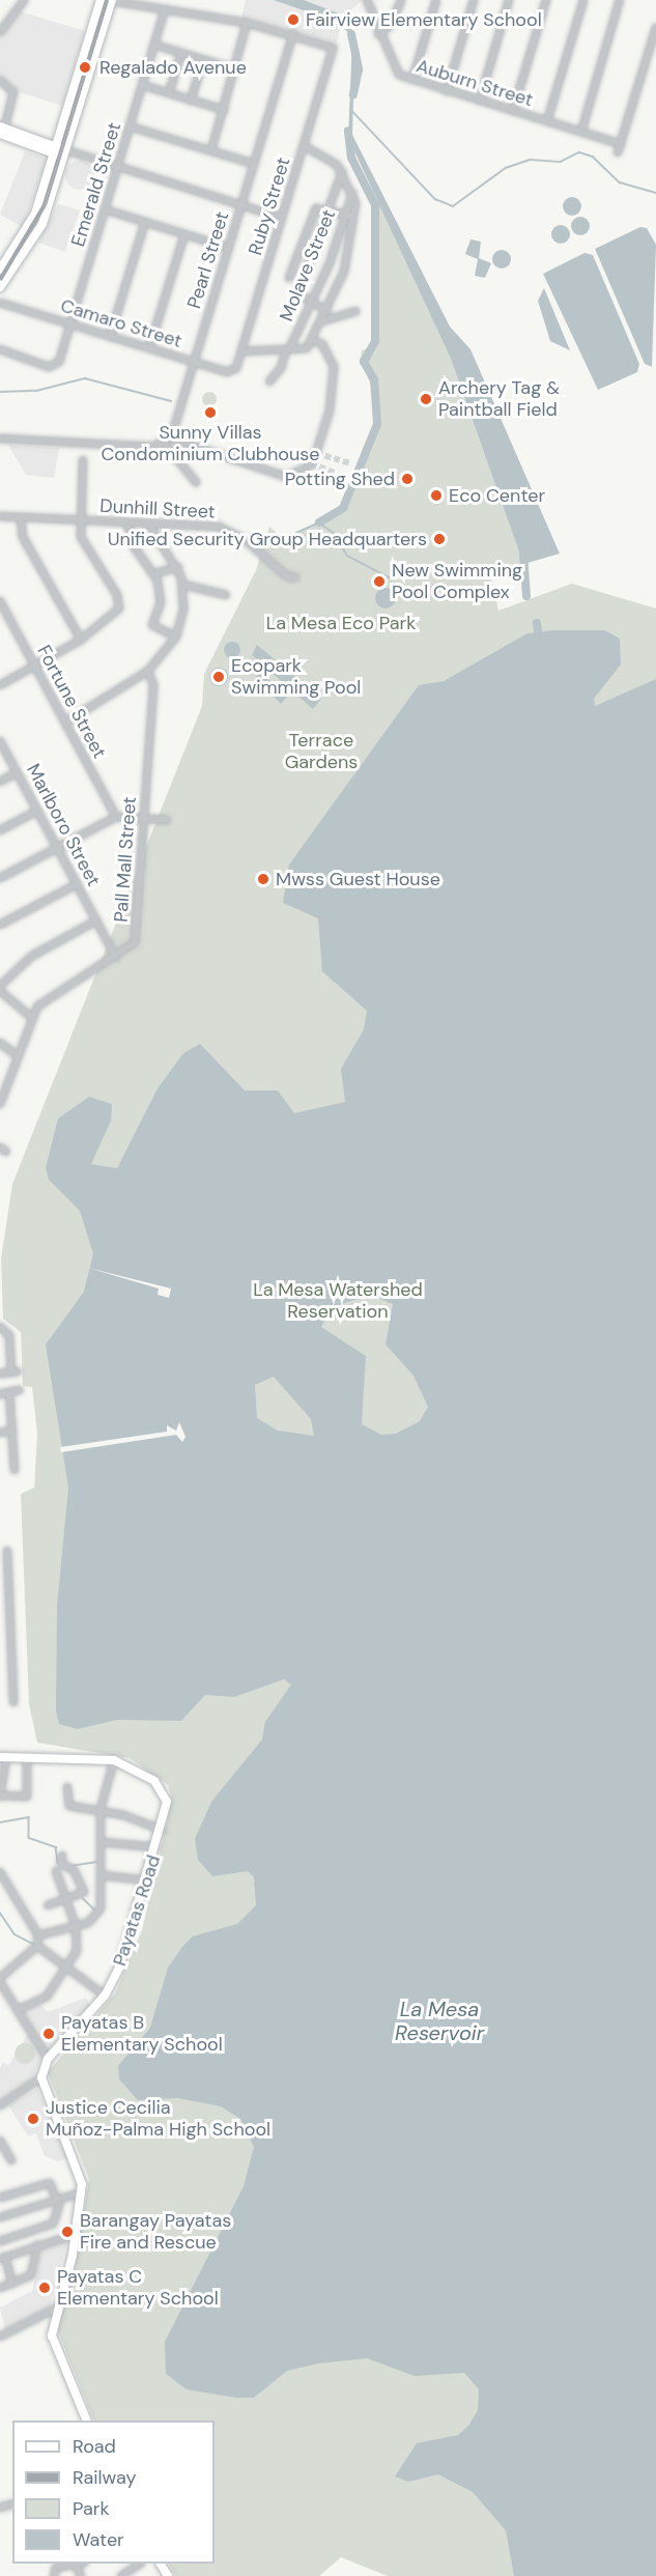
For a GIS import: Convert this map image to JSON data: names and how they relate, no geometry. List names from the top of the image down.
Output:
{
  "streets": {
    "main road": ["Payatas Road"],
    "street": [
      "Auburn Street",
      "Emerald Street",
      "Ruby Street",
      "Pearl Street",
      "Molave Street",
      "Camaro Street",
      "Dunhill Street",
      "Fortune Street",
      "Marlboro Street",
      "Pall Mall Street"
    ]
  },
  "crossings": [
    ["Emerald Street", "Camaro Street"],
    ["Ruby Street", "Pearl Street"],
    ["Ruby Street", "Camaro Street"],
    ["Pearl Street", "Camaro Street"],
    ["Marlboro Street", "Pall Mall Street"]
  ],
  "water": ["La Mesa Reservoir"],
  "parks": ["La Mesa Eco Park", "Terrace Gardens", "La Mesa Watershed Reservation"],
  "places": [
    "Fairview Elementary School",
    "Regalado Avenue",
    "Archery Tag & Paintball Field",
    "Sunny Villas Condominium Clubhouse",
    "Potting Shed",
    "Eco Center",
    "Unified Security Group Headquarters",
    "New Swimming Pool Complex",
    "Ecopark Swimming Pool",
    "Mwss Guest House",
    "Payatas B Elementary School",
    "Justice Cecilia Muñoz-Palma High School",
    "Barangay Payatas Fire and Rescue",
    "Payatas C Elementary School"
  ],
  "legend": [
    "Road",
    "Railway",
    "Park",
    "Water"
  ]
}
